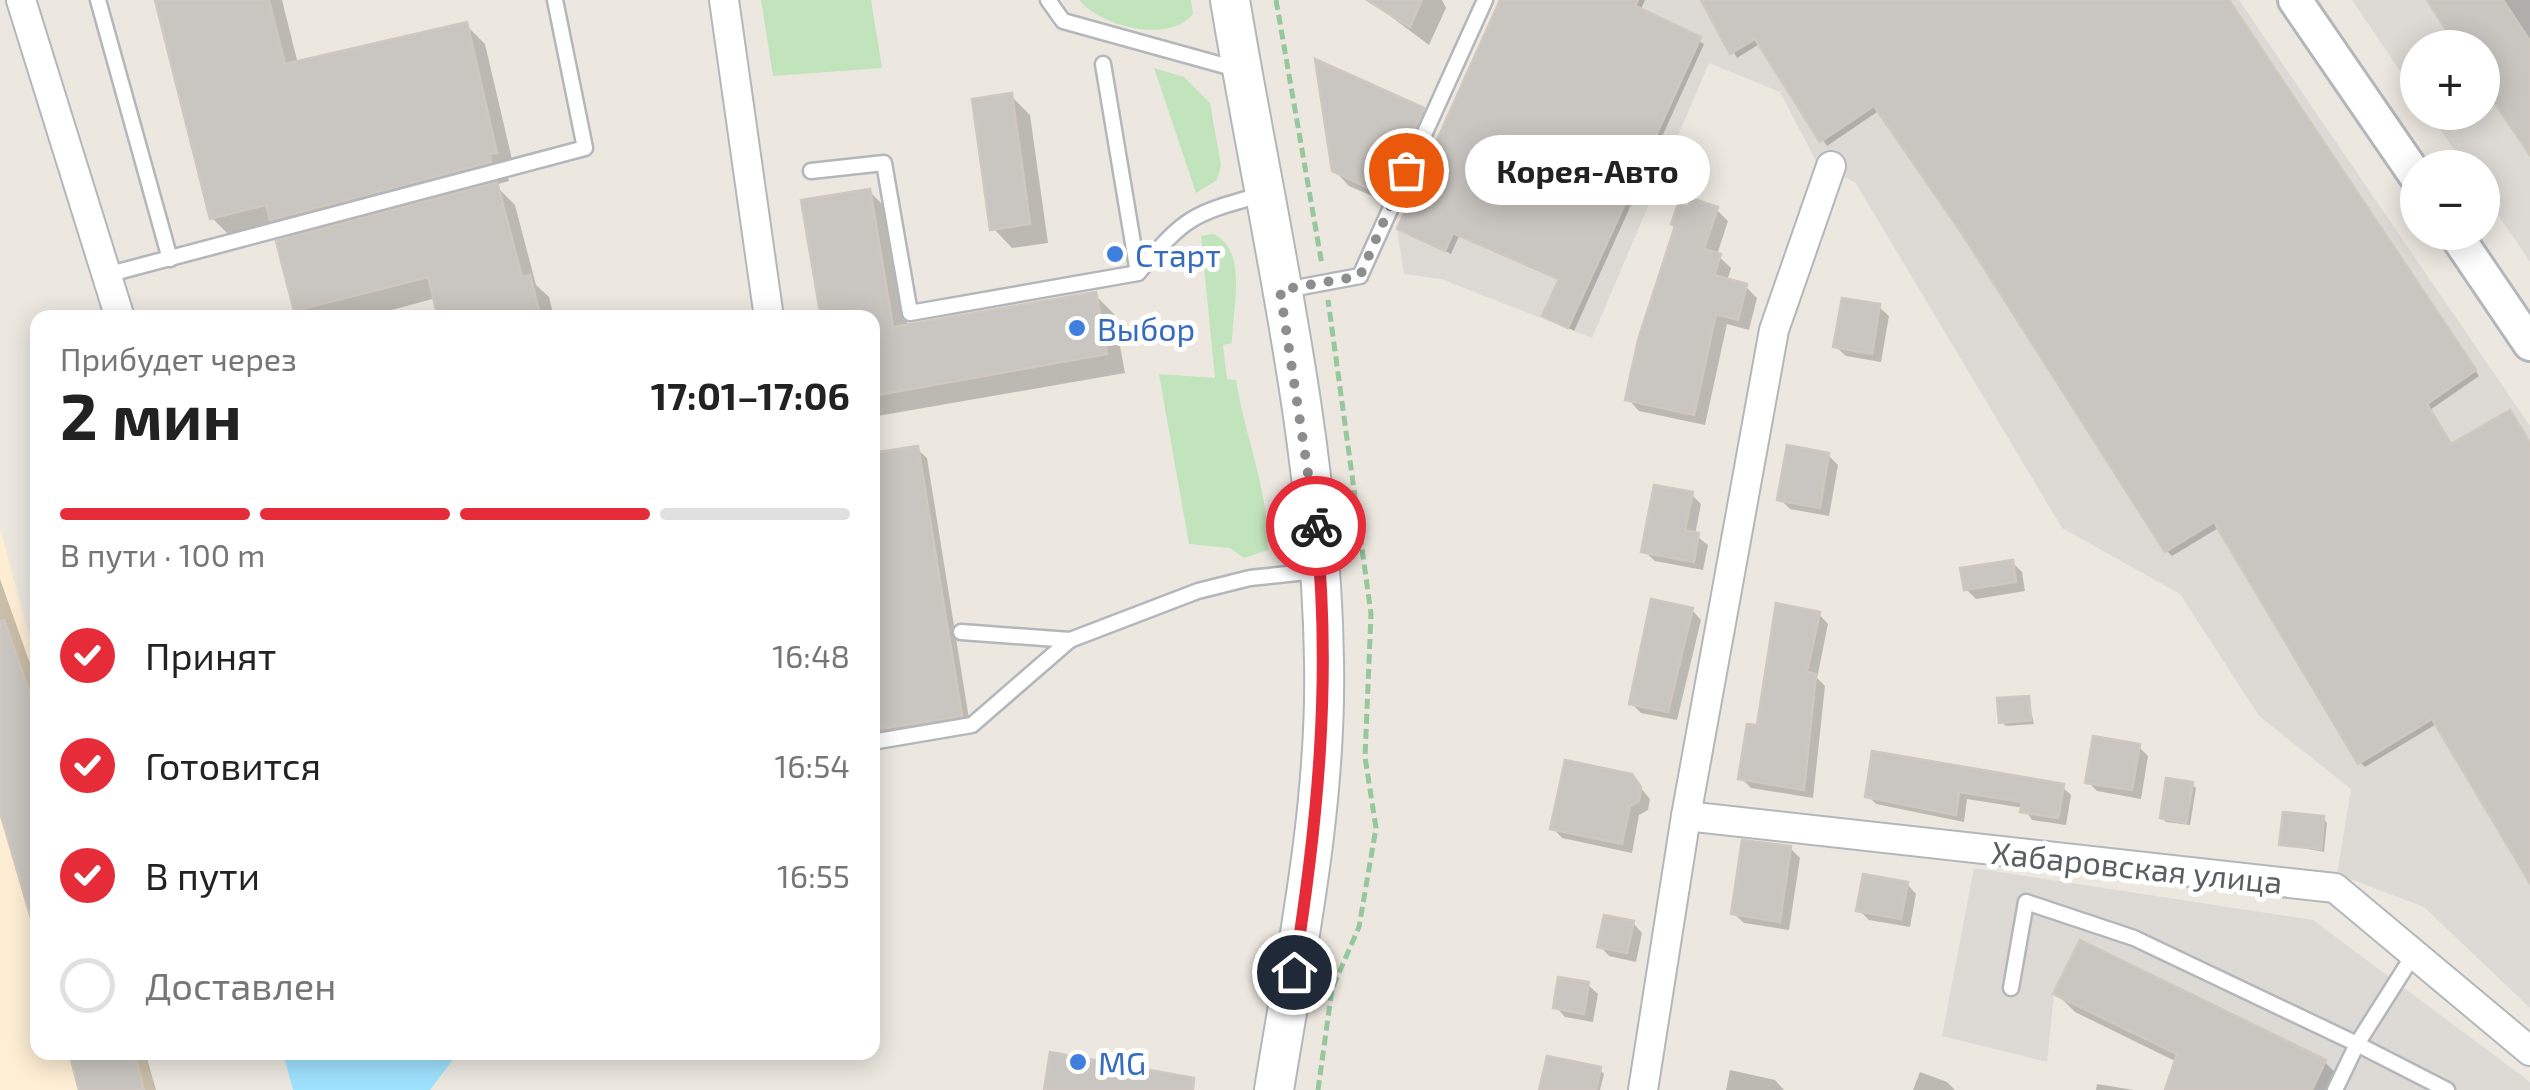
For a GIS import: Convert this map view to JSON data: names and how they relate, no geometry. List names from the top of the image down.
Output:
{
  "streets": {
    "street": ["Хабаровская улица"]
  },
  "places": [
    "Корея-Авто",
    "Старт",
    "Выбор",
    "MG"
  ],
  "page": {
    "map_buttons": ["+", "−"],
    "bubble": "Корея-Авто",
    "heading": ["2 мин", "Прибудет через", "17:01–17:06"],
    "bar": "В пути · 100 m",
    "list": [
      ["Принят", "16:48"],
      ["Готовится", "16:54"],
      ["В пути", "16:55"],
      "Доставлен"
    ]
  }
}
